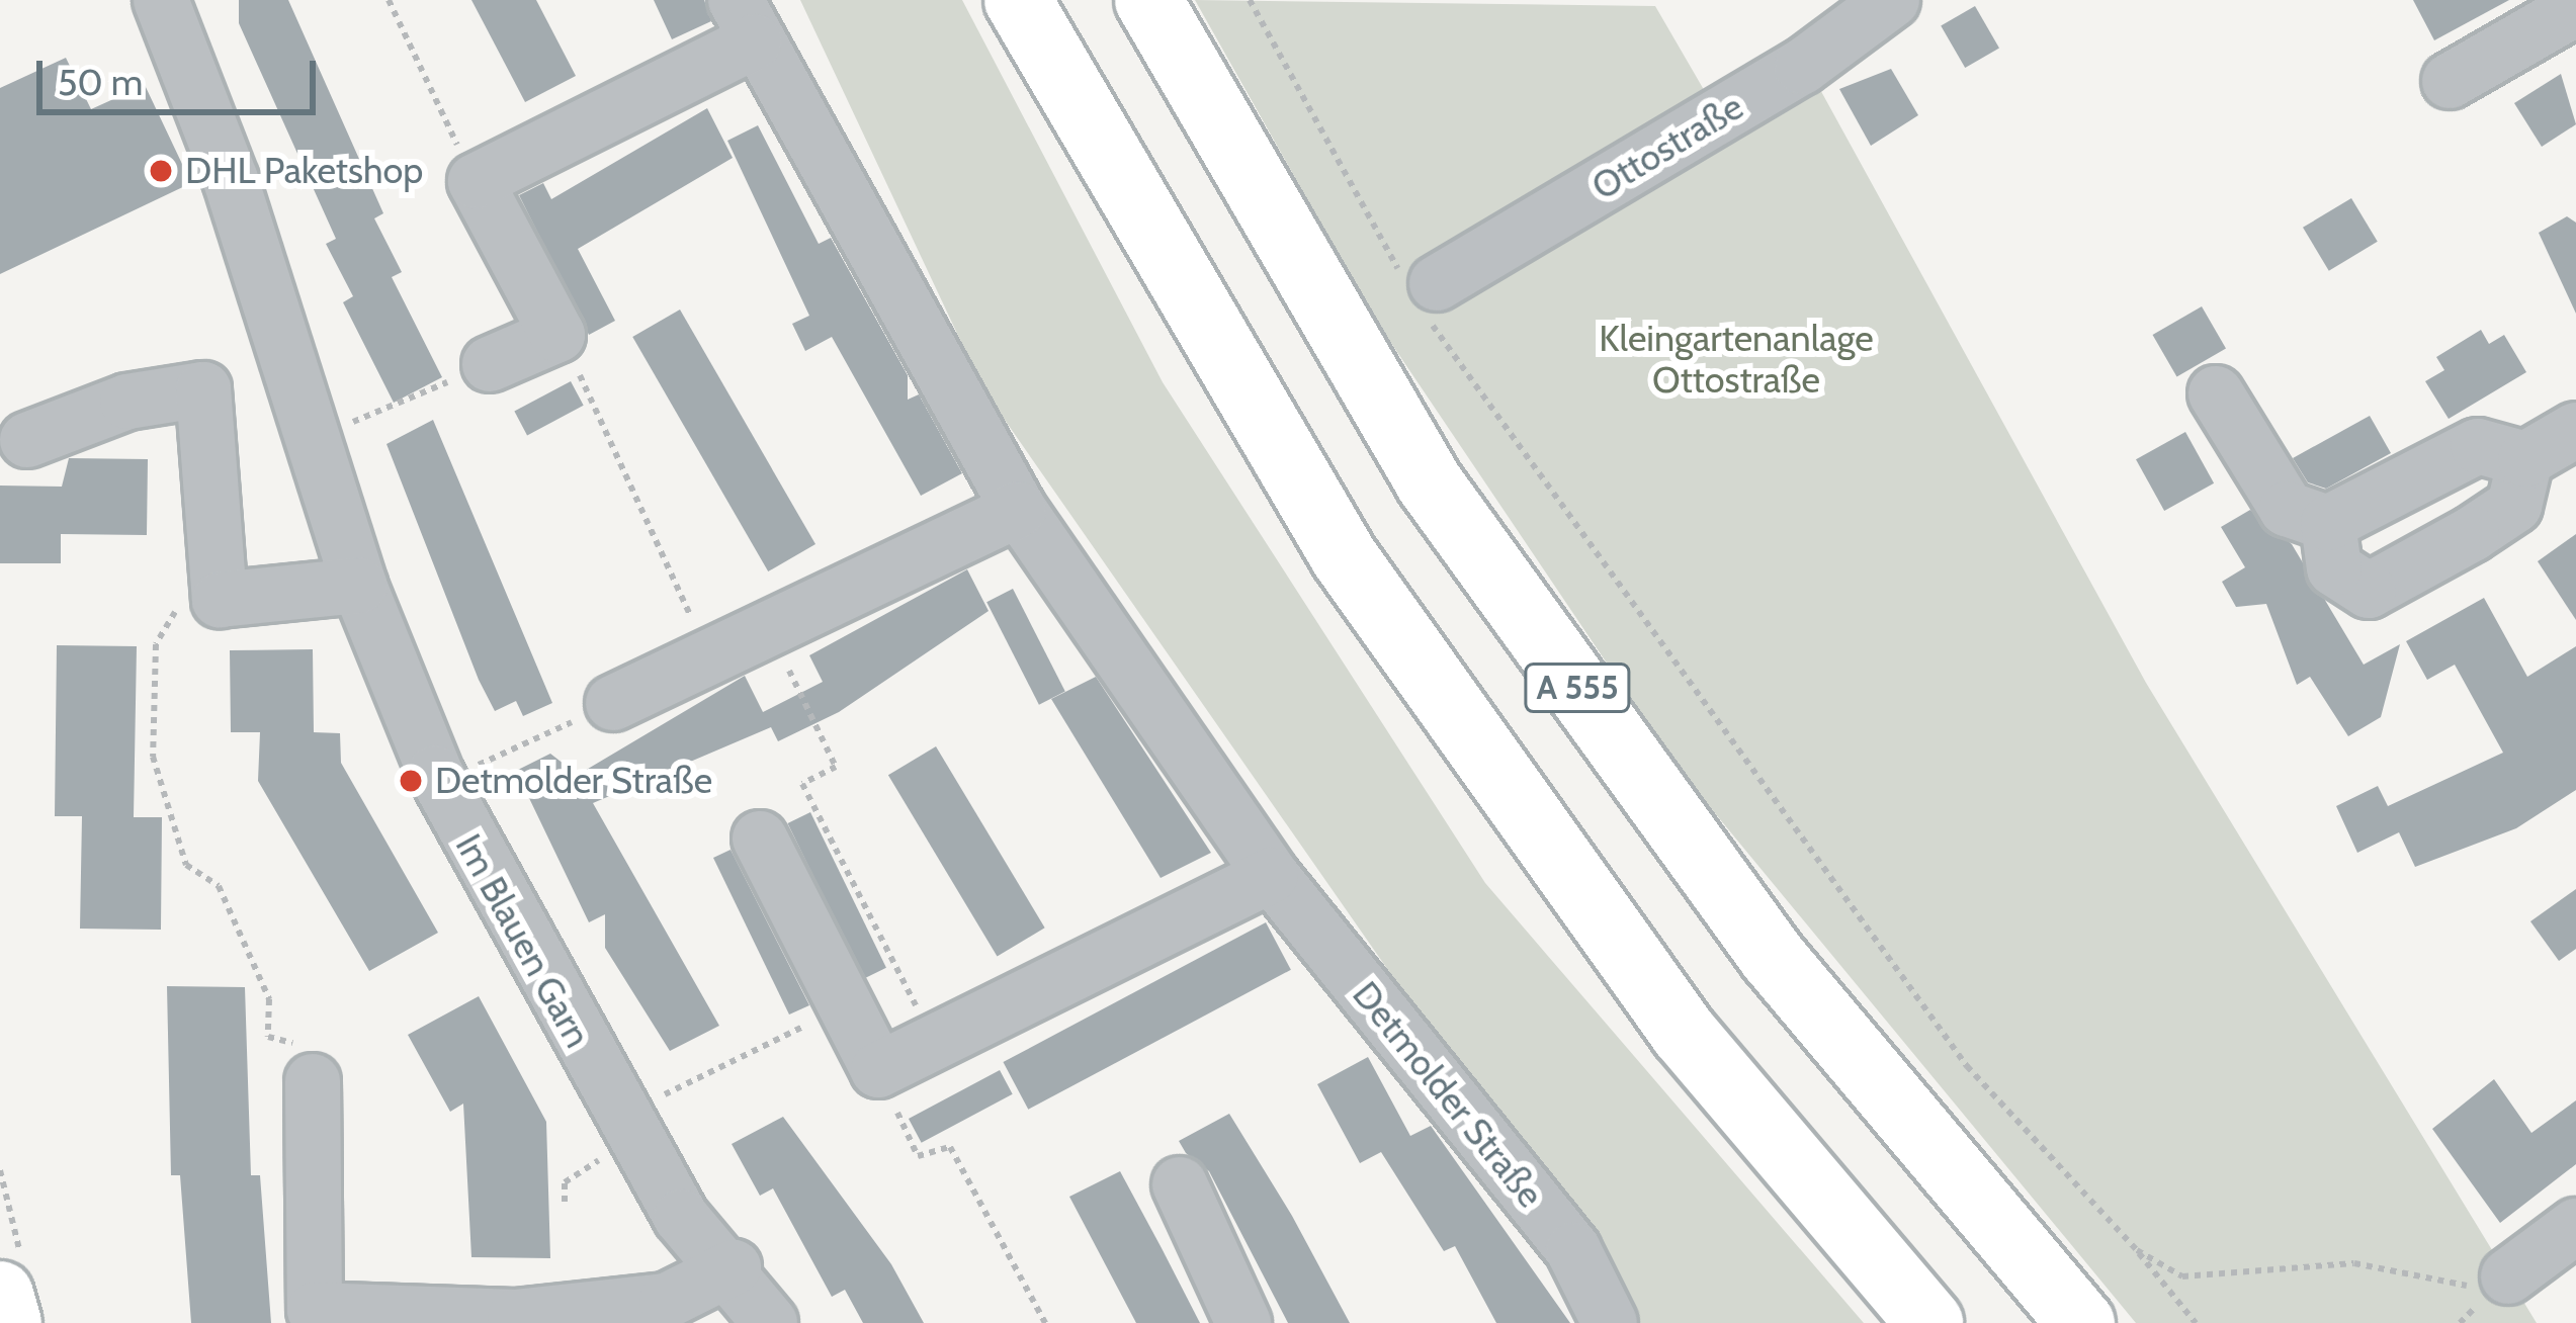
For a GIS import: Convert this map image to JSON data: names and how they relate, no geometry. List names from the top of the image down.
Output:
{
  "streets": {
    "main road": ["A 555"],
    "street": ["Ottostraße", "Im Blauen Garn", "Detmolder Straße"]
  },
  "parks": ["Kleingartenanlage Ottostraße"],
  "places": ["DHL Paketshop", "Detmolder Straße"],
  "scale_bar": "50 m"
}
